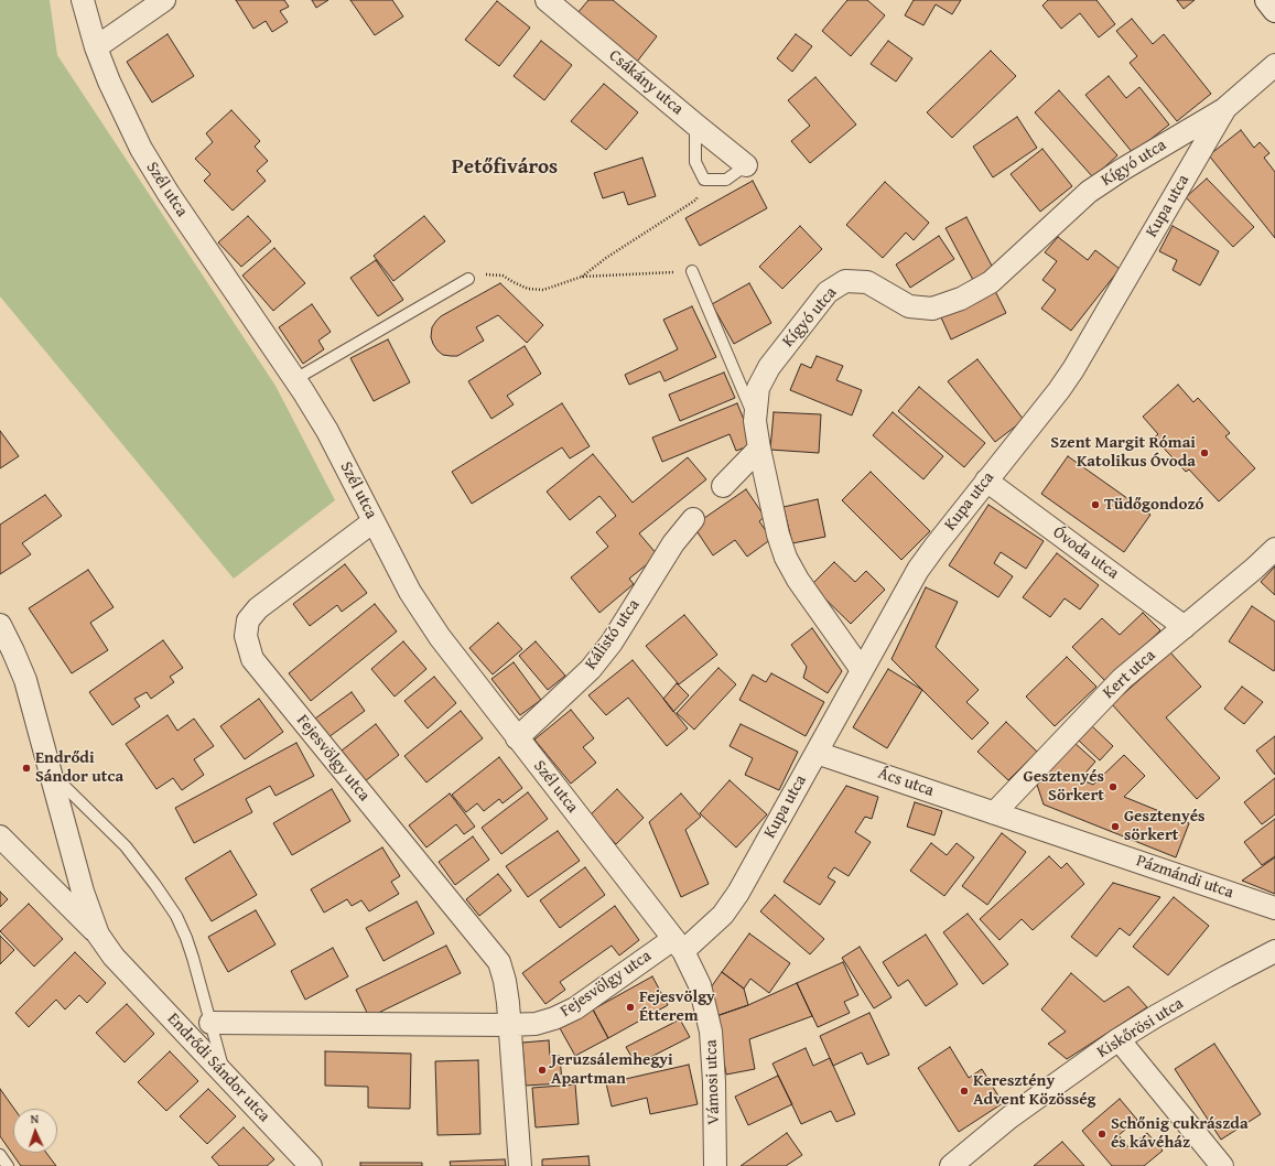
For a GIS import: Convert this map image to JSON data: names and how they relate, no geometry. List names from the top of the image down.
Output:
{
  "streets": {
    "street": [
      "Csákány utca",
      "Kígyó utca",
      "Szél utca",
      "Kupa utca",
      "Óvoda utca",
      "Kálistó utca",
      "Kert utca",
      "Fejesvölgy utca",
      "Ács utca",
      "Pázmándi utca",
      "Kiskőrösi utca",
      "Endrődi Sándor utca",
      "Vámosi utca"
    ]
  },
  "crossings": [
    ["Kígyó utca", "Kupa utca"],
    ["Szél utca", "Kupa utca"],
    ["Szél utca", "Kálistó utca"],
    ["Szél utca", "Fejesvölgy utca"],
    ["Szél utca", "Vámosi utca"],
    ["Kupa utca", "Óvoda utca"],
    ["Kupa utca", "Fejesvölgy utca"],
    ["Kupa utca", "Ács utca"],
    ["Kupa utca", "Vámosi utca"],
    ["Óvoda utca", "Kert utca"],
    ["Kert utca", "Ács utca"],
    ["Kert utca", "Pázmándi utca"],
    ["Fejesvölgy utca", "Vámosi utca"],
    ["Ács utca", "Pázmándi utca"]
  ],
  "districts": ["Petőfiváros"],
  "places": [
    "Szent Margit Római Katolikus Óvoda",
    "Tüdőgondozó",
    "Endrődi Sándor utca",
    "Gesztenyés Sörkert",
    "Gesztenyés sörkert",
    "Fejesvölgy Étterem",
    "Jeruzsálemhegyi Apartman",
    "Keresztény Advent Közösség",
    "Schőnig cukrászda és kávéház"
  ],
  "north": "top"
}
